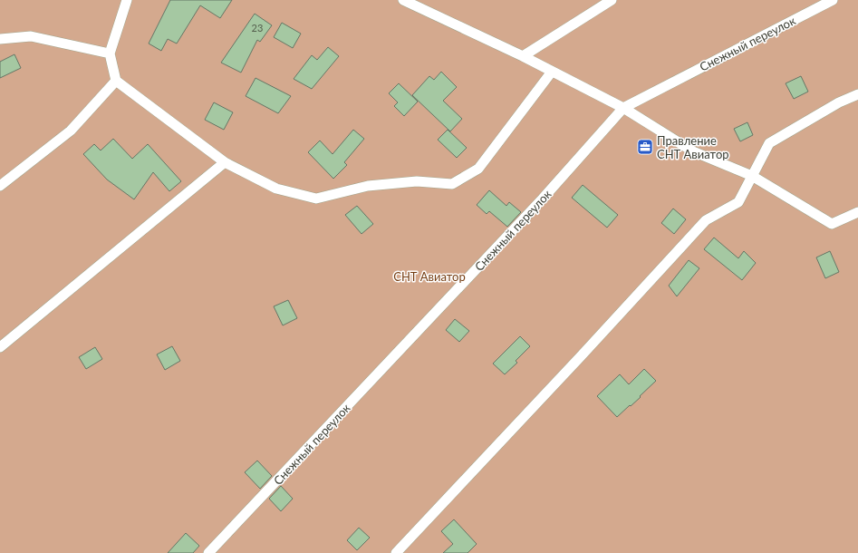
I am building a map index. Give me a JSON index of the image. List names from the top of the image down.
{
  "streets": {
    "lane": ["Снежный переулок"]
  },
  "parks": ["СНТ Авиатор"],
  "places": {
    "office": ["Правление СНТ Авиатор"]
  },
  "house_numbers": ["23"]
}
